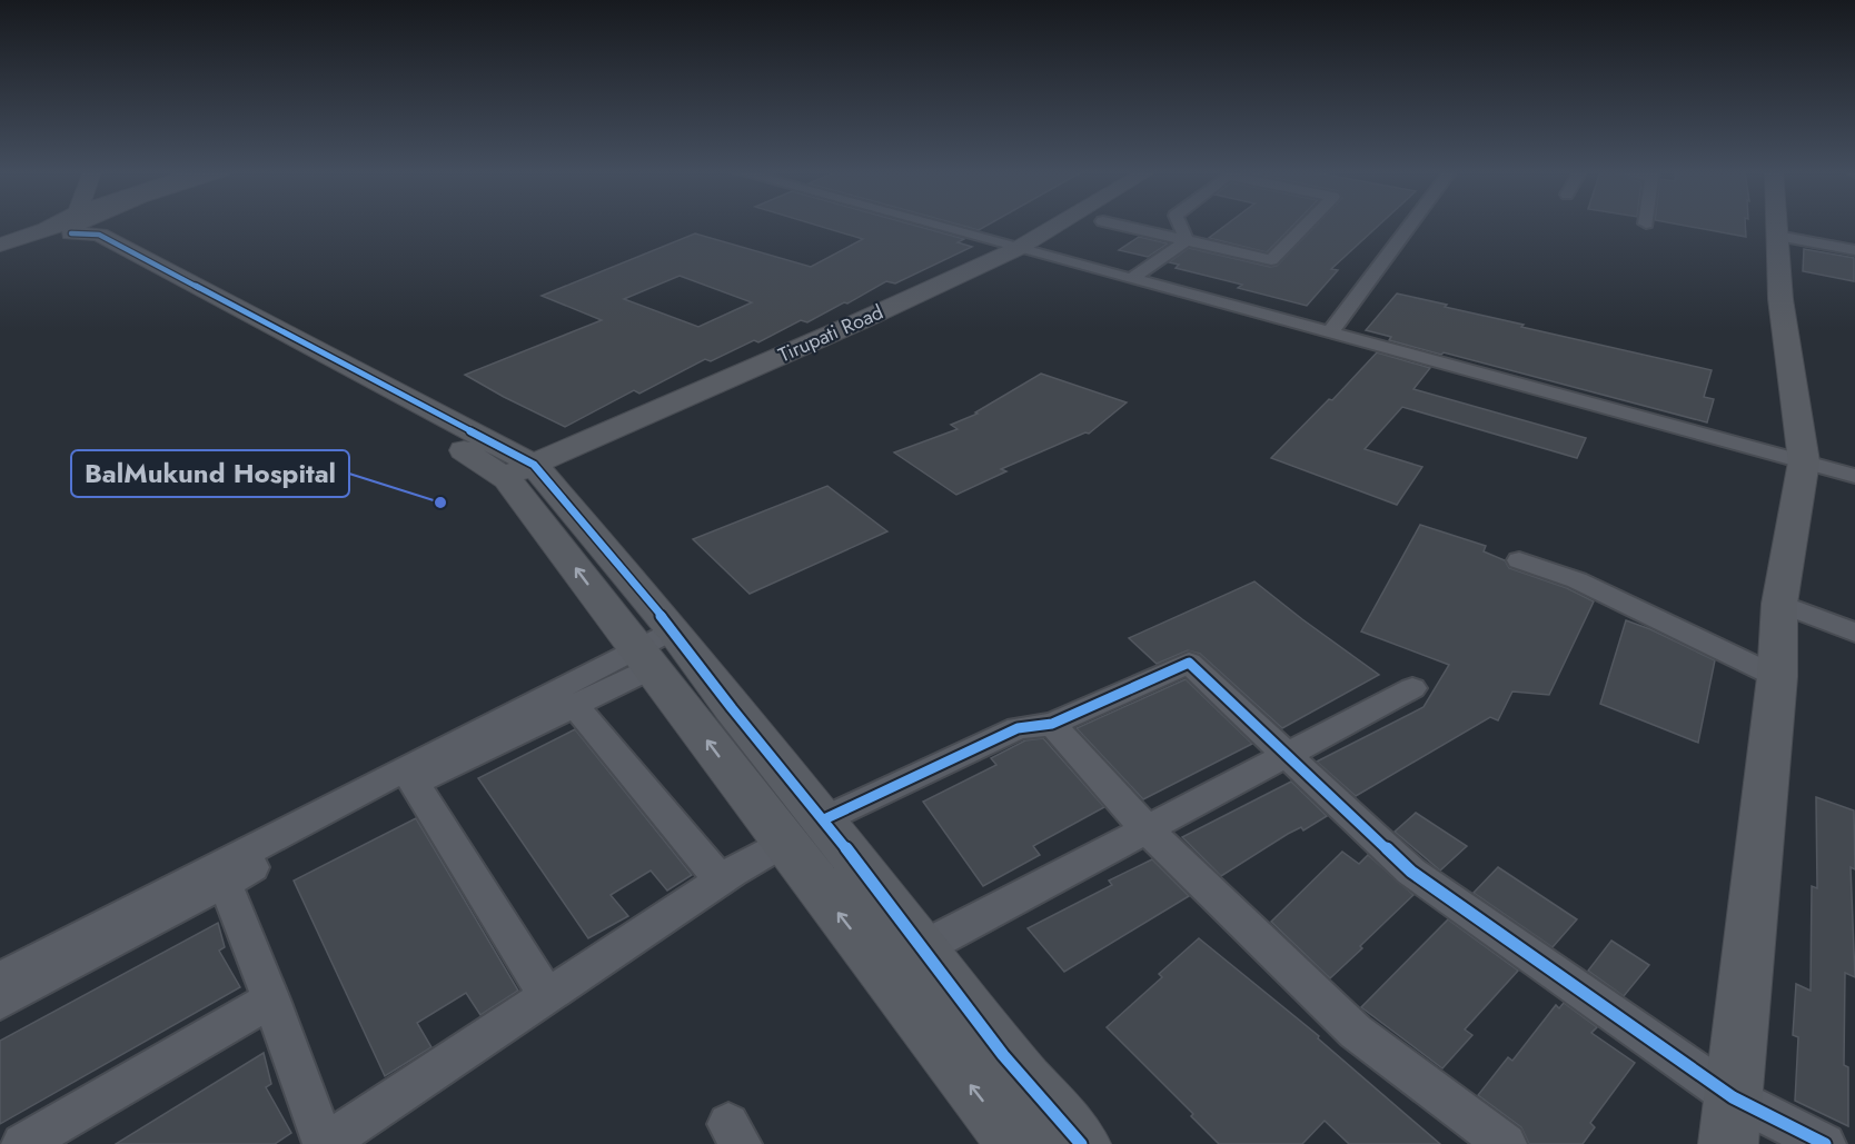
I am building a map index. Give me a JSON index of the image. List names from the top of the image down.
{
  "streets": {
    "street": ["Tirupati Road"]
  },
  "places": ["BalMukund Hospital"]
}
